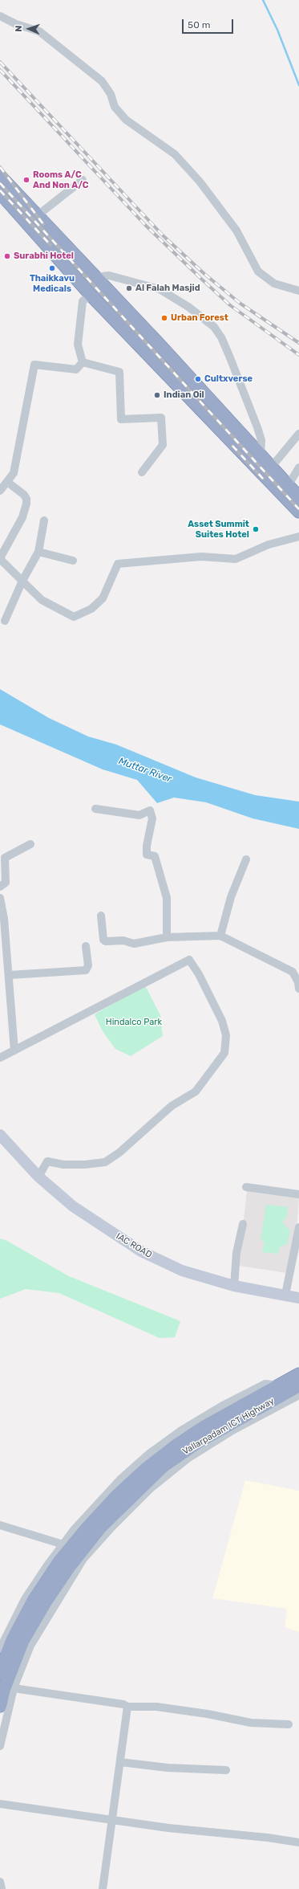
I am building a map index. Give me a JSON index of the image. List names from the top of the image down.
{
  "streets": {
    "highway": ["Vallarpadam ICT Highway"],
    "main road": ["IAC ROAD"]
  },
  "water": ["Muttar River"],
  "parks": ["Hindalco Park"],
  "places": [
    "Rooms A/C And Non A/C",
    "Surabhi Hotel",
    "Thaikkavu Medicals",
    "Al Falah Masjid",
    "Urban Forest",
    "Cultxverse",
    "Indian Oil",
    "Asset Summit Suites Hotel"
  ],
  "scale_bar": "50 m",
  "north": "left"
}
